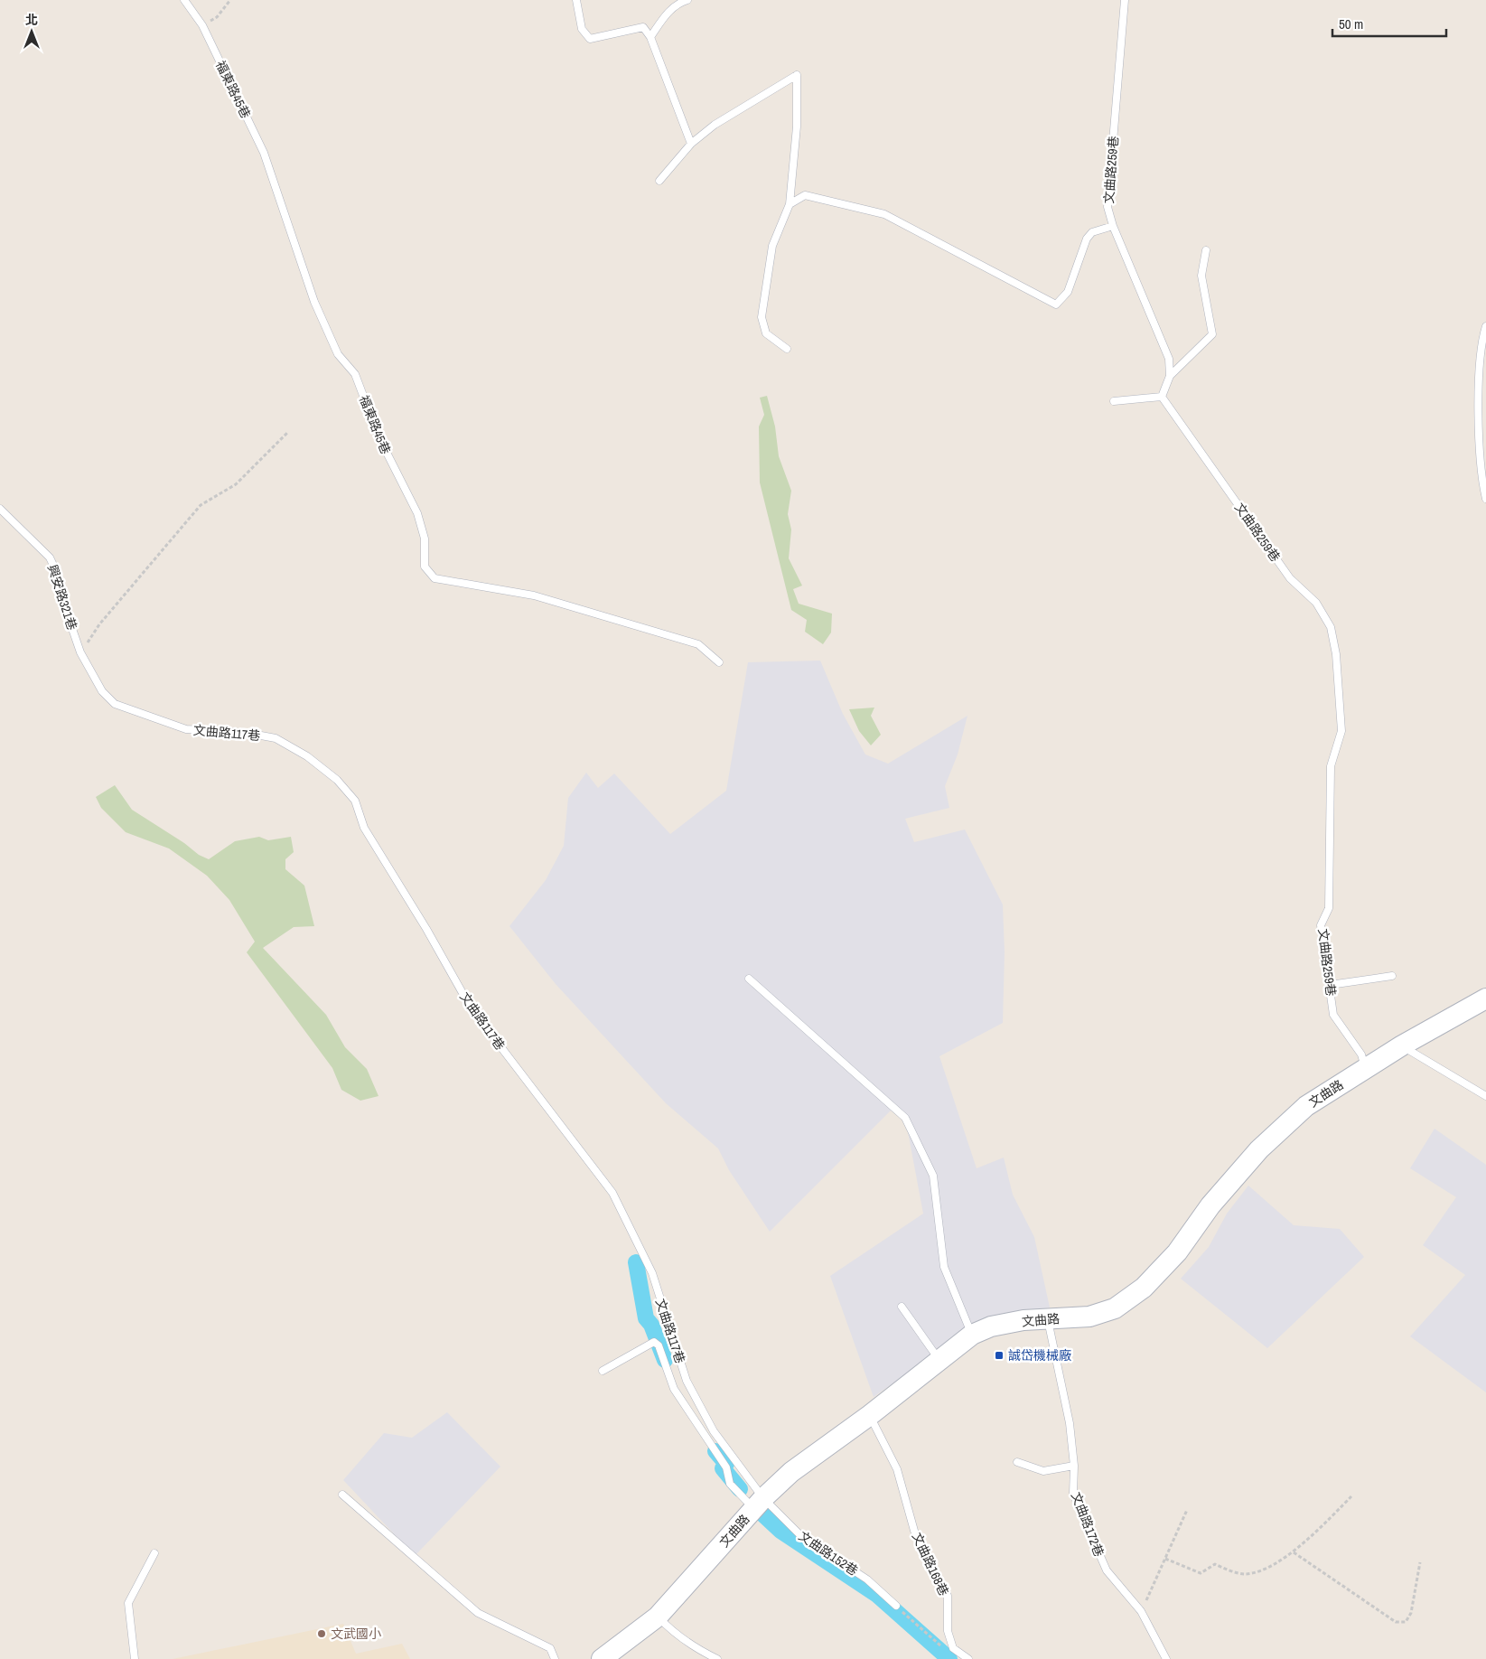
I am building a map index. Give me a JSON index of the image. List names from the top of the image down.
{
  "streets": {
    "street": ["文曲路"],
    "lane": [
      "福東路45巷",
      "文曲路259巷",
      "興安路321巷",
      "文曲路117巷",
      "文曲路172巷",
      "文曲路152巷",
      "文曲路168巷"
    ]
  },
  "crossings": [
    ["文曲路259巷", "文曲路"],
    ["興安路321巷", "文曲路117巷"],
    ["文曲路117巷", "文曲路"],
    ["文曲路117巷", "文曲路152巷"],
    ["文曲路", "文曲路172巷"],
    ["文曲路", "文曲路152巷"],
    ["文曲路", "文曲路168巷"]
  ],
  "places": {
    "transit": ["誠岱機械廠"],
    "other": ["文武國小"]
  },
  "scale_bar": "50 m",
  "north": "top"
}
